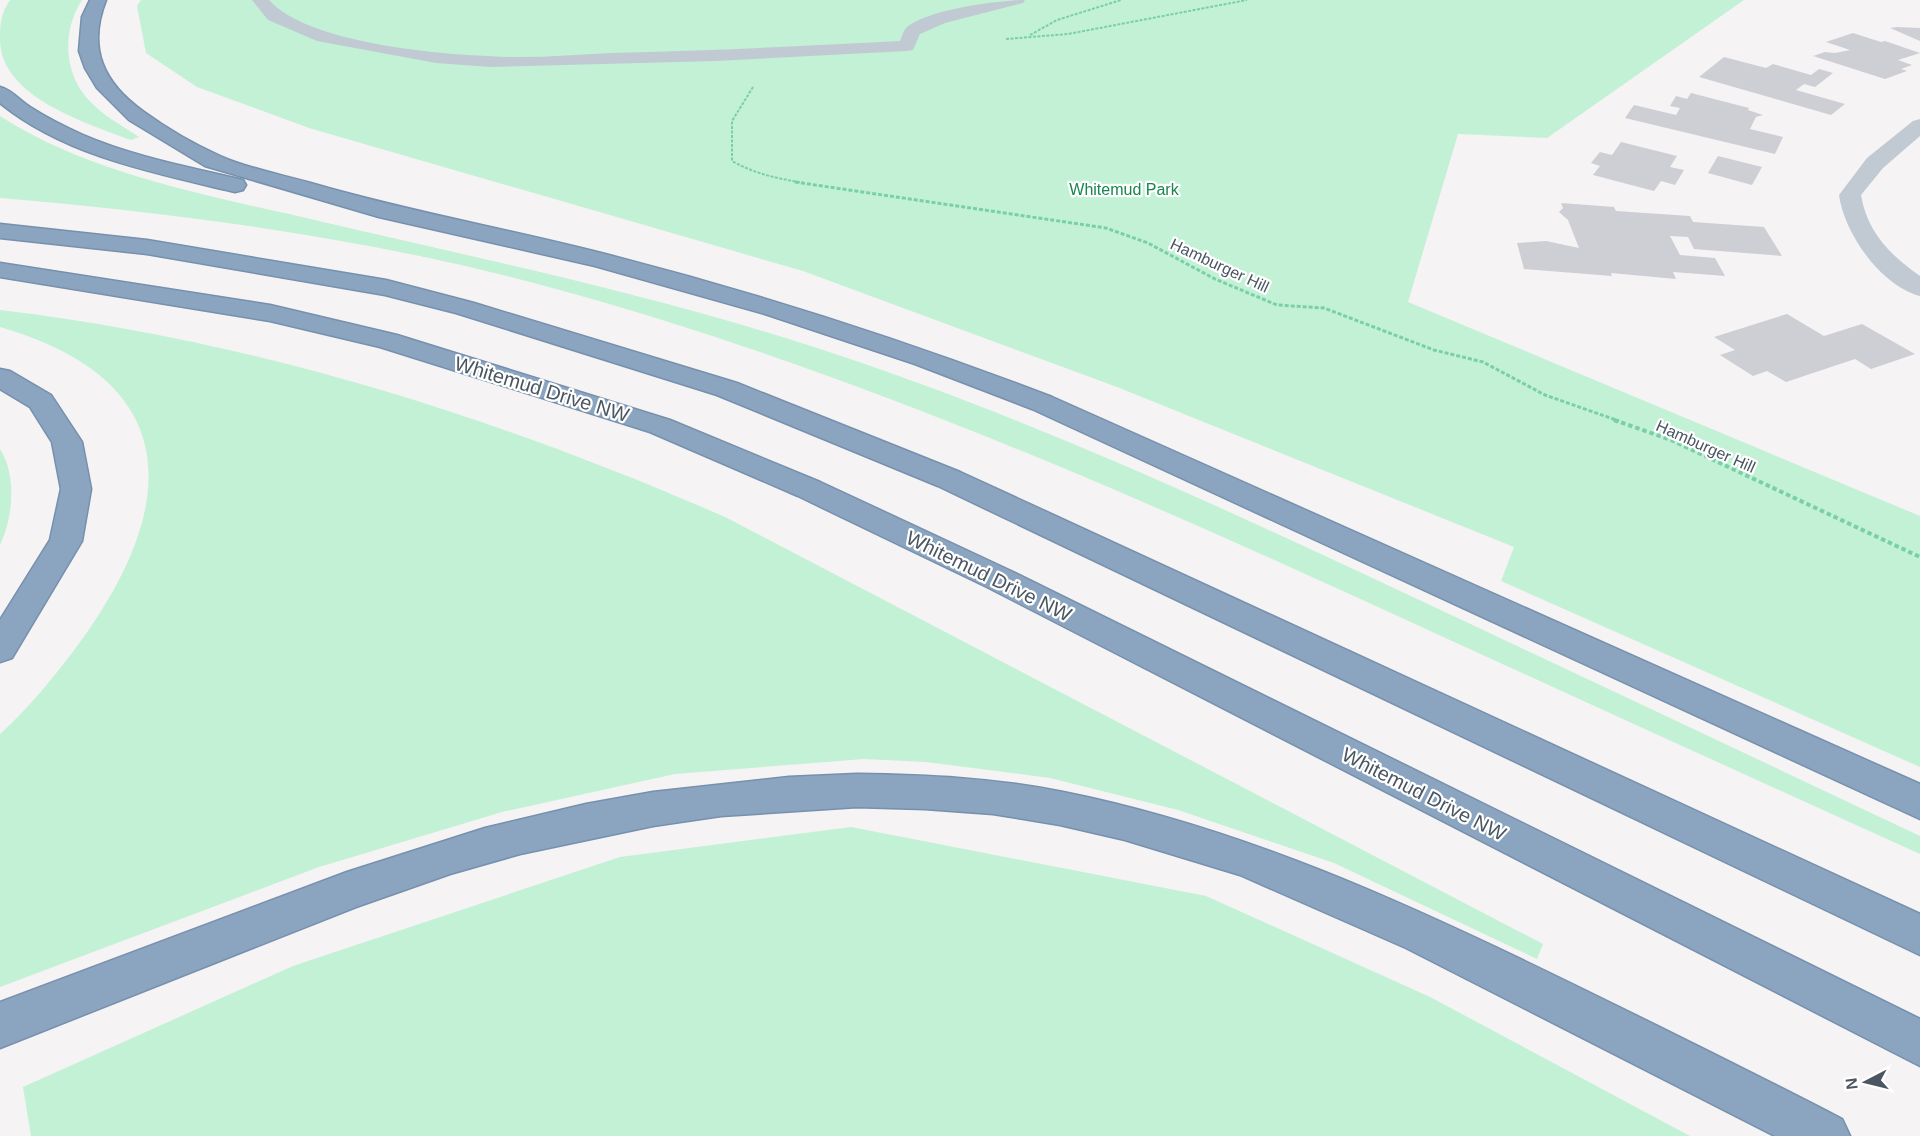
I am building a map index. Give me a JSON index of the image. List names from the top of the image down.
{
  "streets": {
    "highway": ["Whitemud Drive NW"],
    "path": ["Hamburger Hill"]
  },
  "parks": ["Whitemud Park"],
  "north": "left"
}
